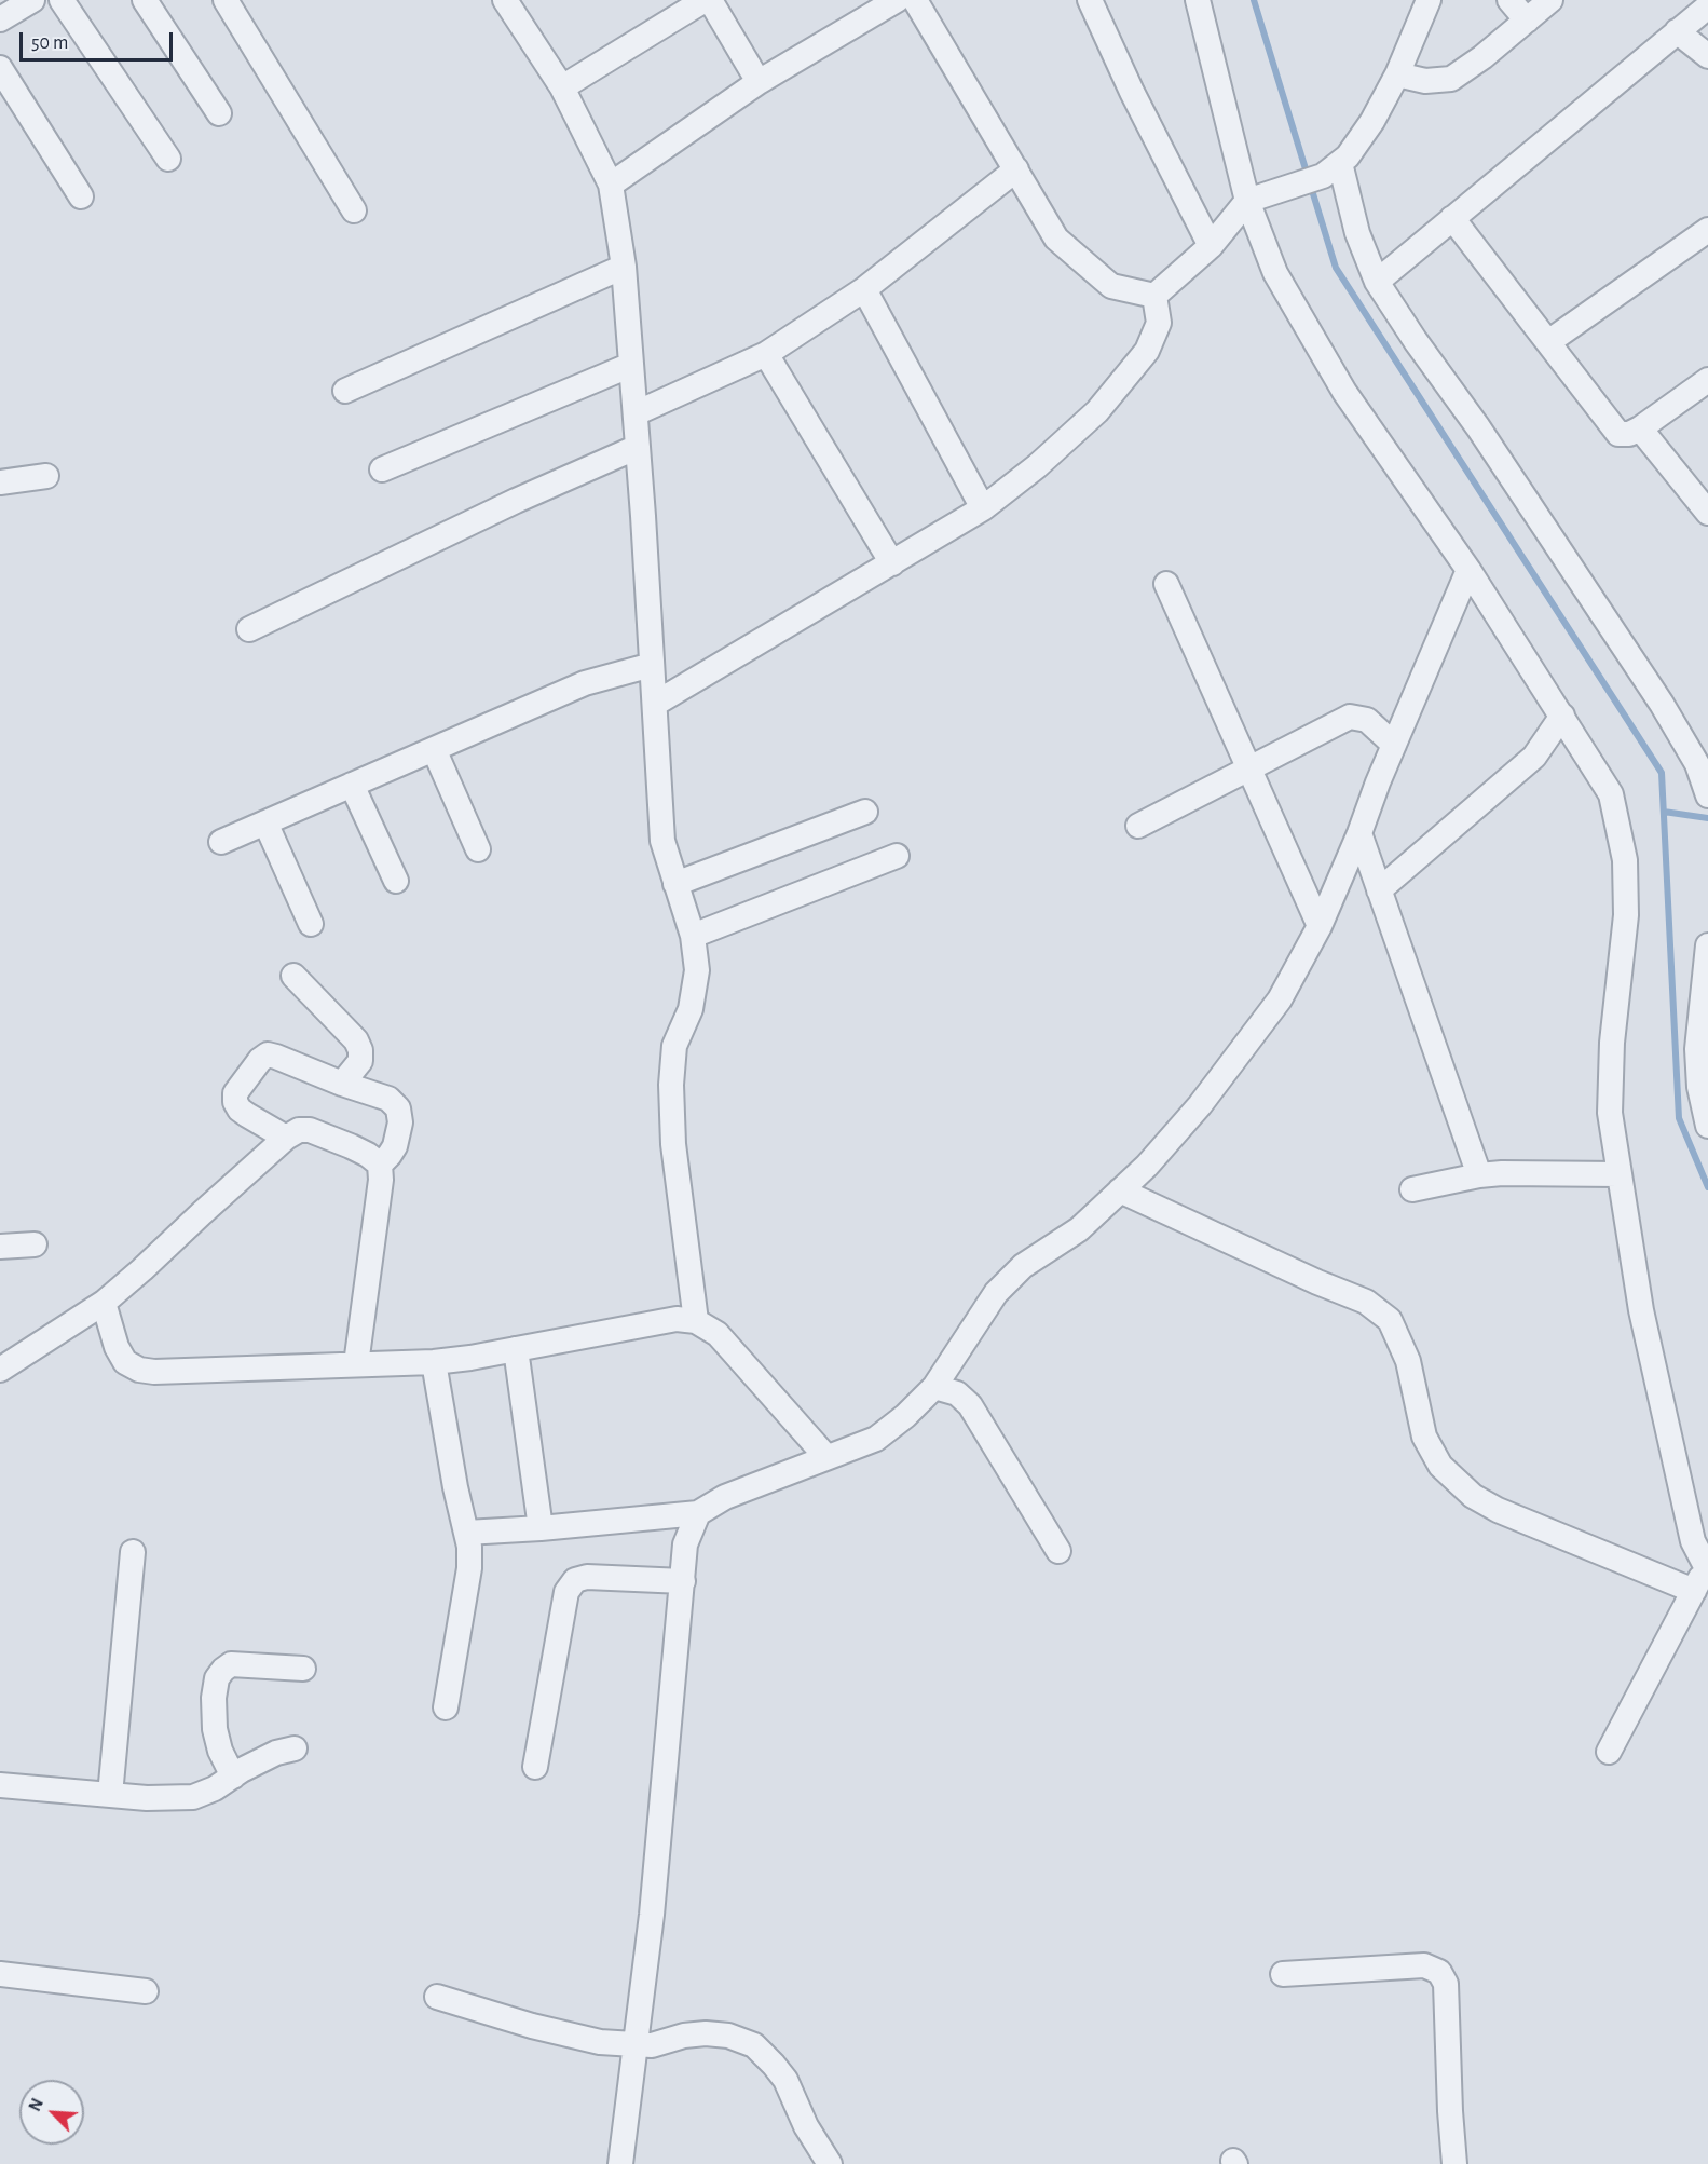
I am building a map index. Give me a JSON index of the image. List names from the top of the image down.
{
  "scale_bar": "50 m",
  "north": "top left"
}
